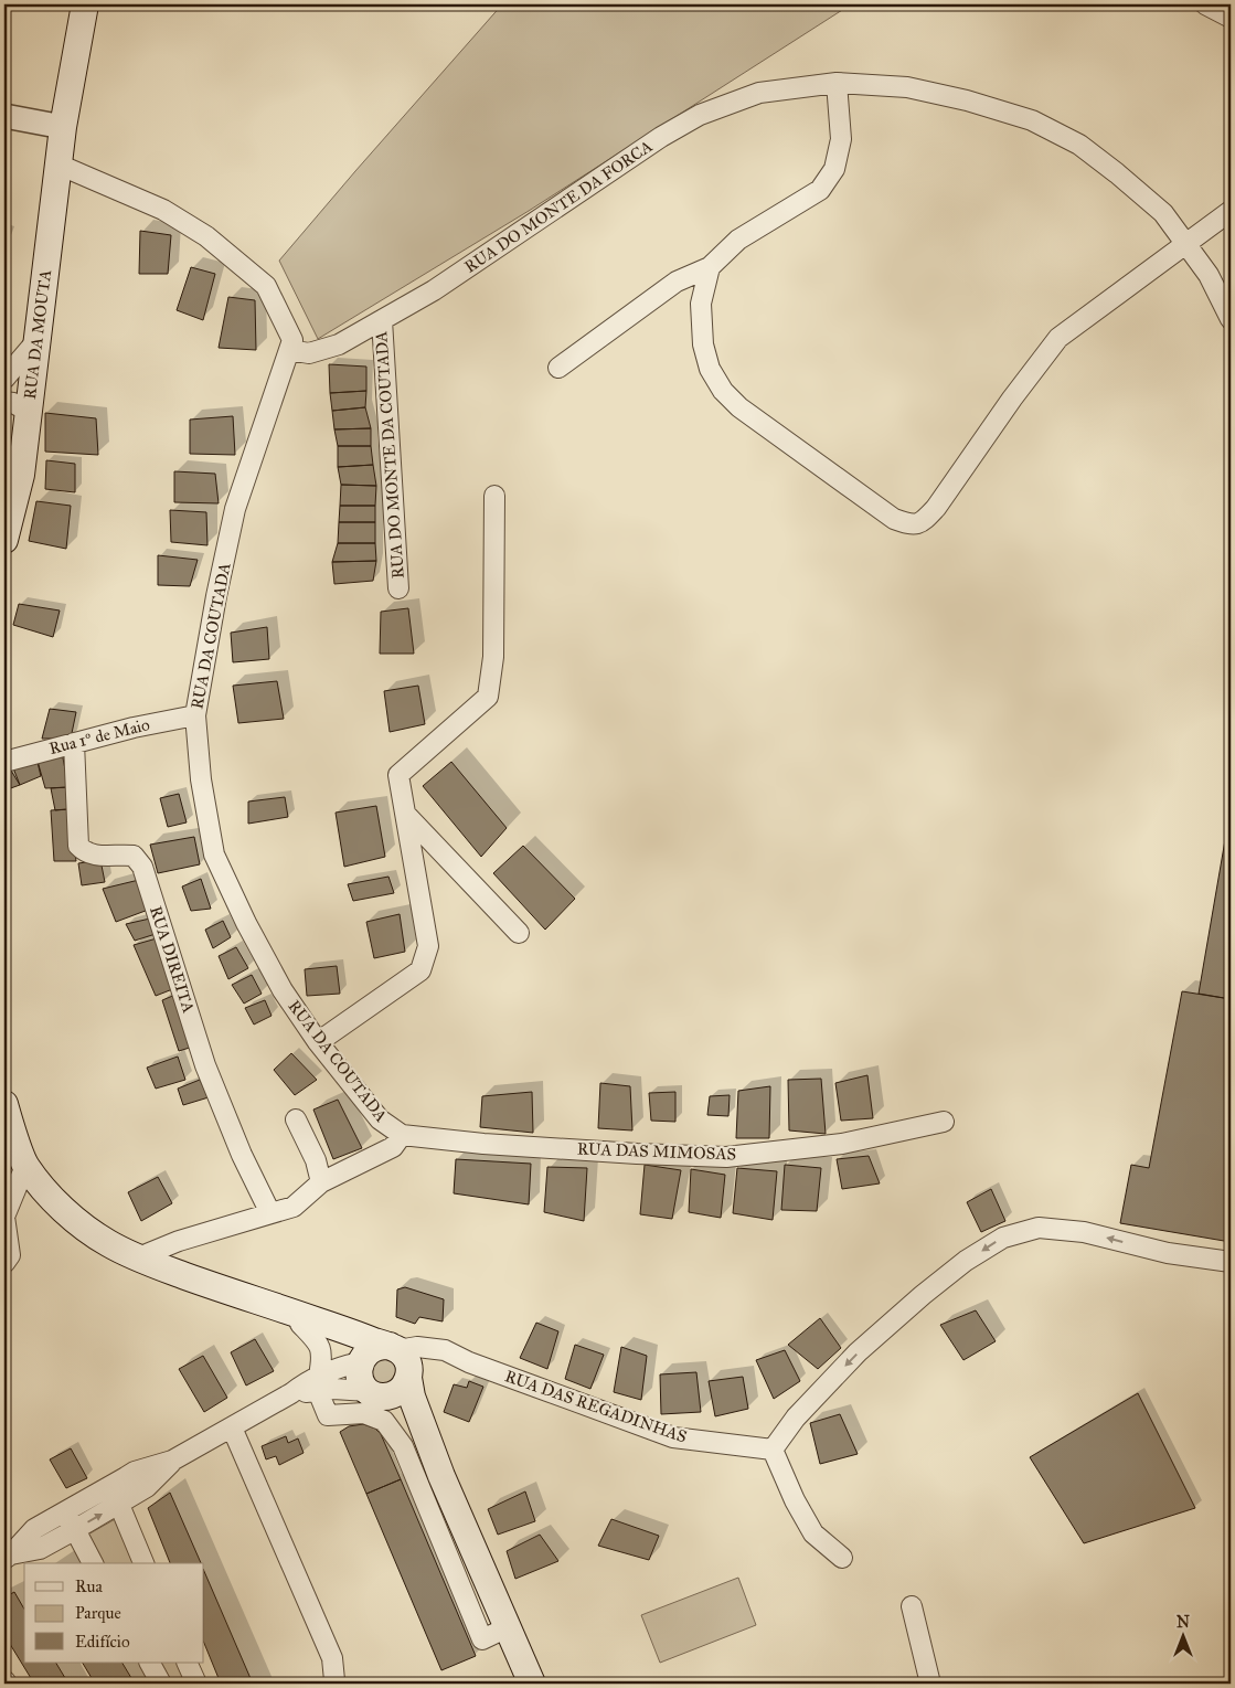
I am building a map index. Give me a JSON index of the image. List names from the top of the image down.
{
  "streets": {
    "main road": ["RUA DA MOUTA"],
    "street": [
      "RUA DO MONTE DA FORCA",
      "RUA DO MONTE DA COUTADA",
      "RUA DA COUTADA",
      "Rua 1º de Maio",
      "RUA DIREITA",
      "RUA DAS MIMOSAS",
      "RUA DAS REGADINHAS"
    ]
  },
  "crossings": [
    ["RUA DO MONTE DA FORCA", "RUA DO MONTE DA COUTADA"],
    ["RUA DO MONTE DA FORCA", "RUA DA COUTADA"],
    ["RUA DA COUTADA", "Rua 1º de Maio"],
    ["RUA DA COUTADA", "RUA DAS MIMOSAS"],
    ["Rua 1º de Maio", "RUA DIREITA"]
  ],
  "legend": ["Rua", "Parque", "Edifício"],
  "north": "top"
}
